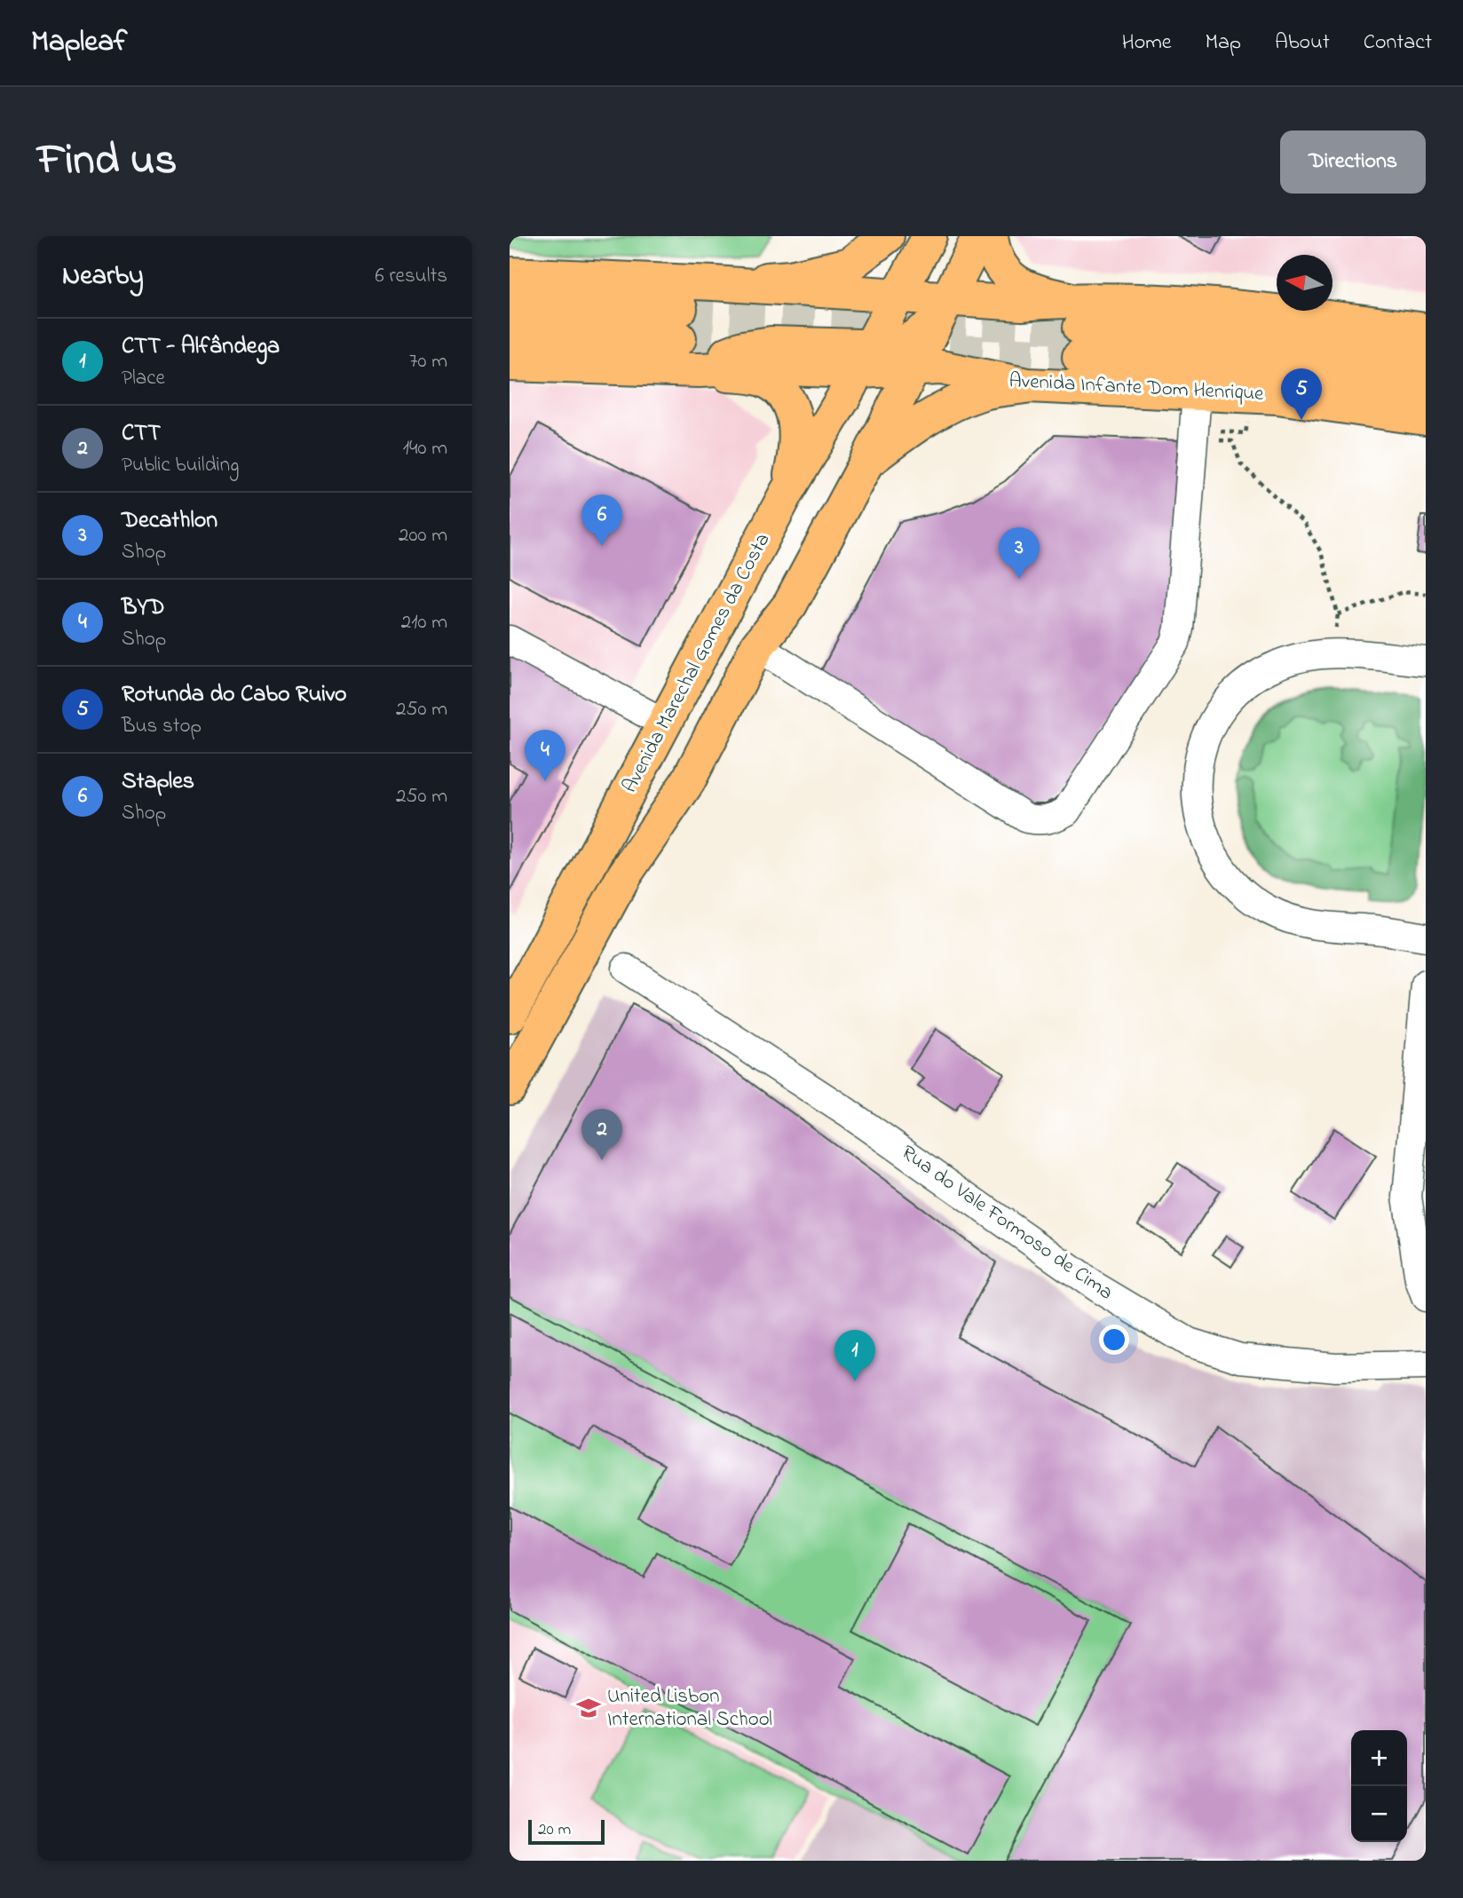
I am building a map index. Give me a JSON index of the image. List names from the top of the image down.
{
  "streets": {
    "main road": ["Avenida Infante Dom Henrique", "Avenida Marechal Gomes da Costa"],
    "street": ["Rua do Vale Formoso de Cima"]
  },
  "crossings": [
    ["Avenida Infante Dom Henrique", "Avenida Marechal Gomes da Costa"]
  ],
  "places": {
    "school or university": ["United Lisbon International School"]
  },
  "scale_bar": "20 m",
  "north": "left",
  "page": {
    "header": "Mapleaf",
    "nav": [
      "Home",
      "Map",
      "About",
      "Contact"
    ],
    "title": "Find us",
    "buttons": "Directions",
    "heading": ["Nearby", "6 results"],
    "list": [
      {
        "mark": "1",
        "name": "CTT - Alfândega",
        "note": "Place",
        "value": "70 m"
      },
      {
        "mark": "2",
        "name": "CTT",
        "note": "Public building",
        "value": "140 m"
      },
      {
        "mark": "3",
        "name": "Decathlon",
        "note": "Shop",
        "value": "200 m"
      },
      {
        "mark": "4",
        "name": "BYD",
        "note": "Shop",
        "value": "210 m"
      },
      {
        "mark": "5",
        "name": "Rotunda do Cabo Ruivo",
        "note": "Bus stop",
        "value": "250 m"
      },
      {
        "mark": "6",
        "name": "Staples",
        "note": "Shop",
        "value": "250 m"
      }
    ],
    "pins": [
      "5",
      "6",
      "3",
      "4",
      "2",
      "1"
    ],
    "map_buttons": ["+", "−"],
    "scale": "20 m"
  }
}
